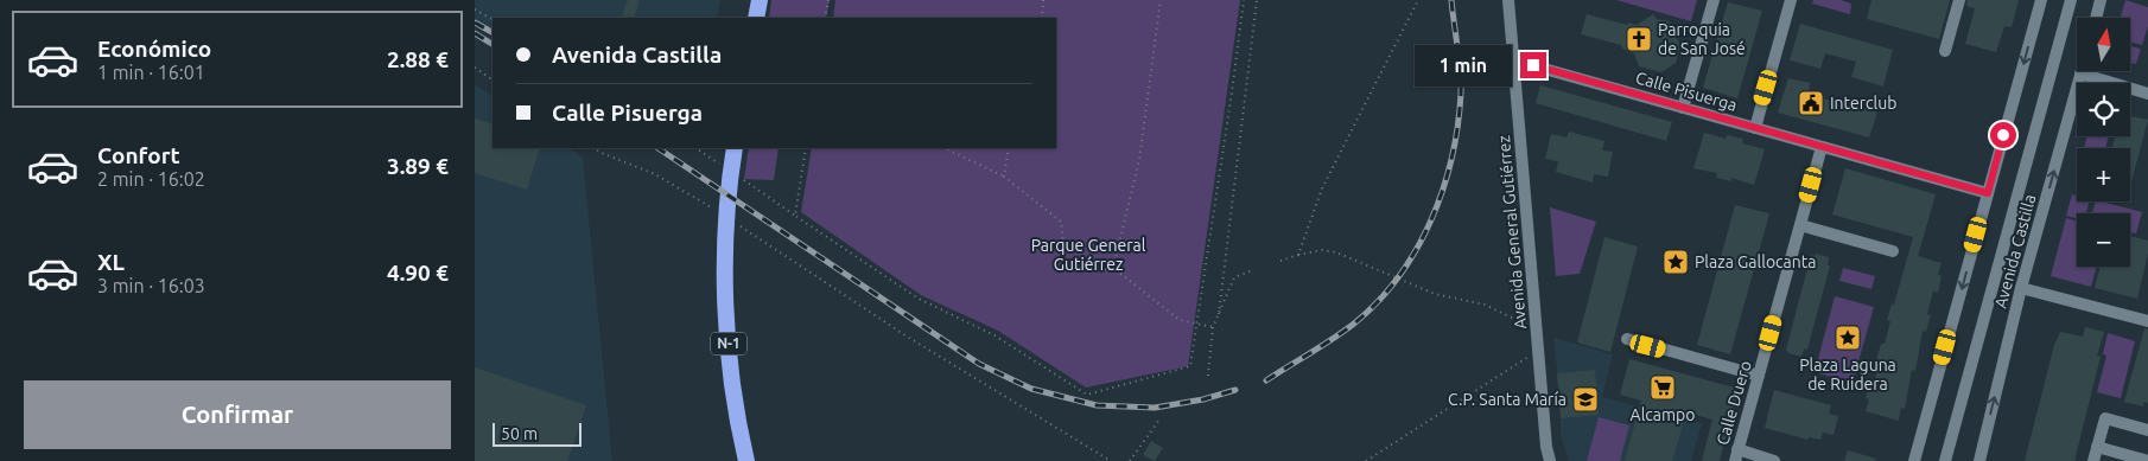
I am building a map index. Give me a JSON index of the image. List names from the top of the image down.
{
  "streets": {
    "highway": ["N-1"],
    "street": [
      "Calle Pisuerga",
      "Avenida General Gutiérrez",
      "Avenida Castilla",
      "Calle Duero"
    ]
  },
  "crossings": [
    ["Calle Pisuerga", "Avenida General Gutiérrez"],
    ["Calle Pisuerga", "Calle Duero"]
  ],
  "parks": ["Parque General Gutiérrez"],
  "places": {
    "church": ["Parroquia de San José"],
    "public building": ["Interclub"],
    "place": ["Plaza Gallocanta", "Plaza Laguna de Ruidera"],
    "supermarket": ["Alcampo"],
    "school or university": ["C.P. Santa María"]
  },
  "scale_bar": "50 m",
  "north": "top",
  "page": {
    "list": [
      {
        "name": "Económico",
        "note": "1 min · 16:01",
        "value": "2.88 €"
      },
      {
        "name": "Confort",
        "note": "2 min · 16:02",
        "value": "3.89 €"
      },
      {
        "name": "XL",
        "note": "3 min · 16:03",
        "value": "4.90 €"
      }
    ],
    "map_buttons": ["+", "−"],
    "banner": ["Avenida Castilla", "Calle Pisuerga"],
    "bubble": "1 min",
    "buttons": "Confirmar",
    "scale": "50 m"
  }
}
